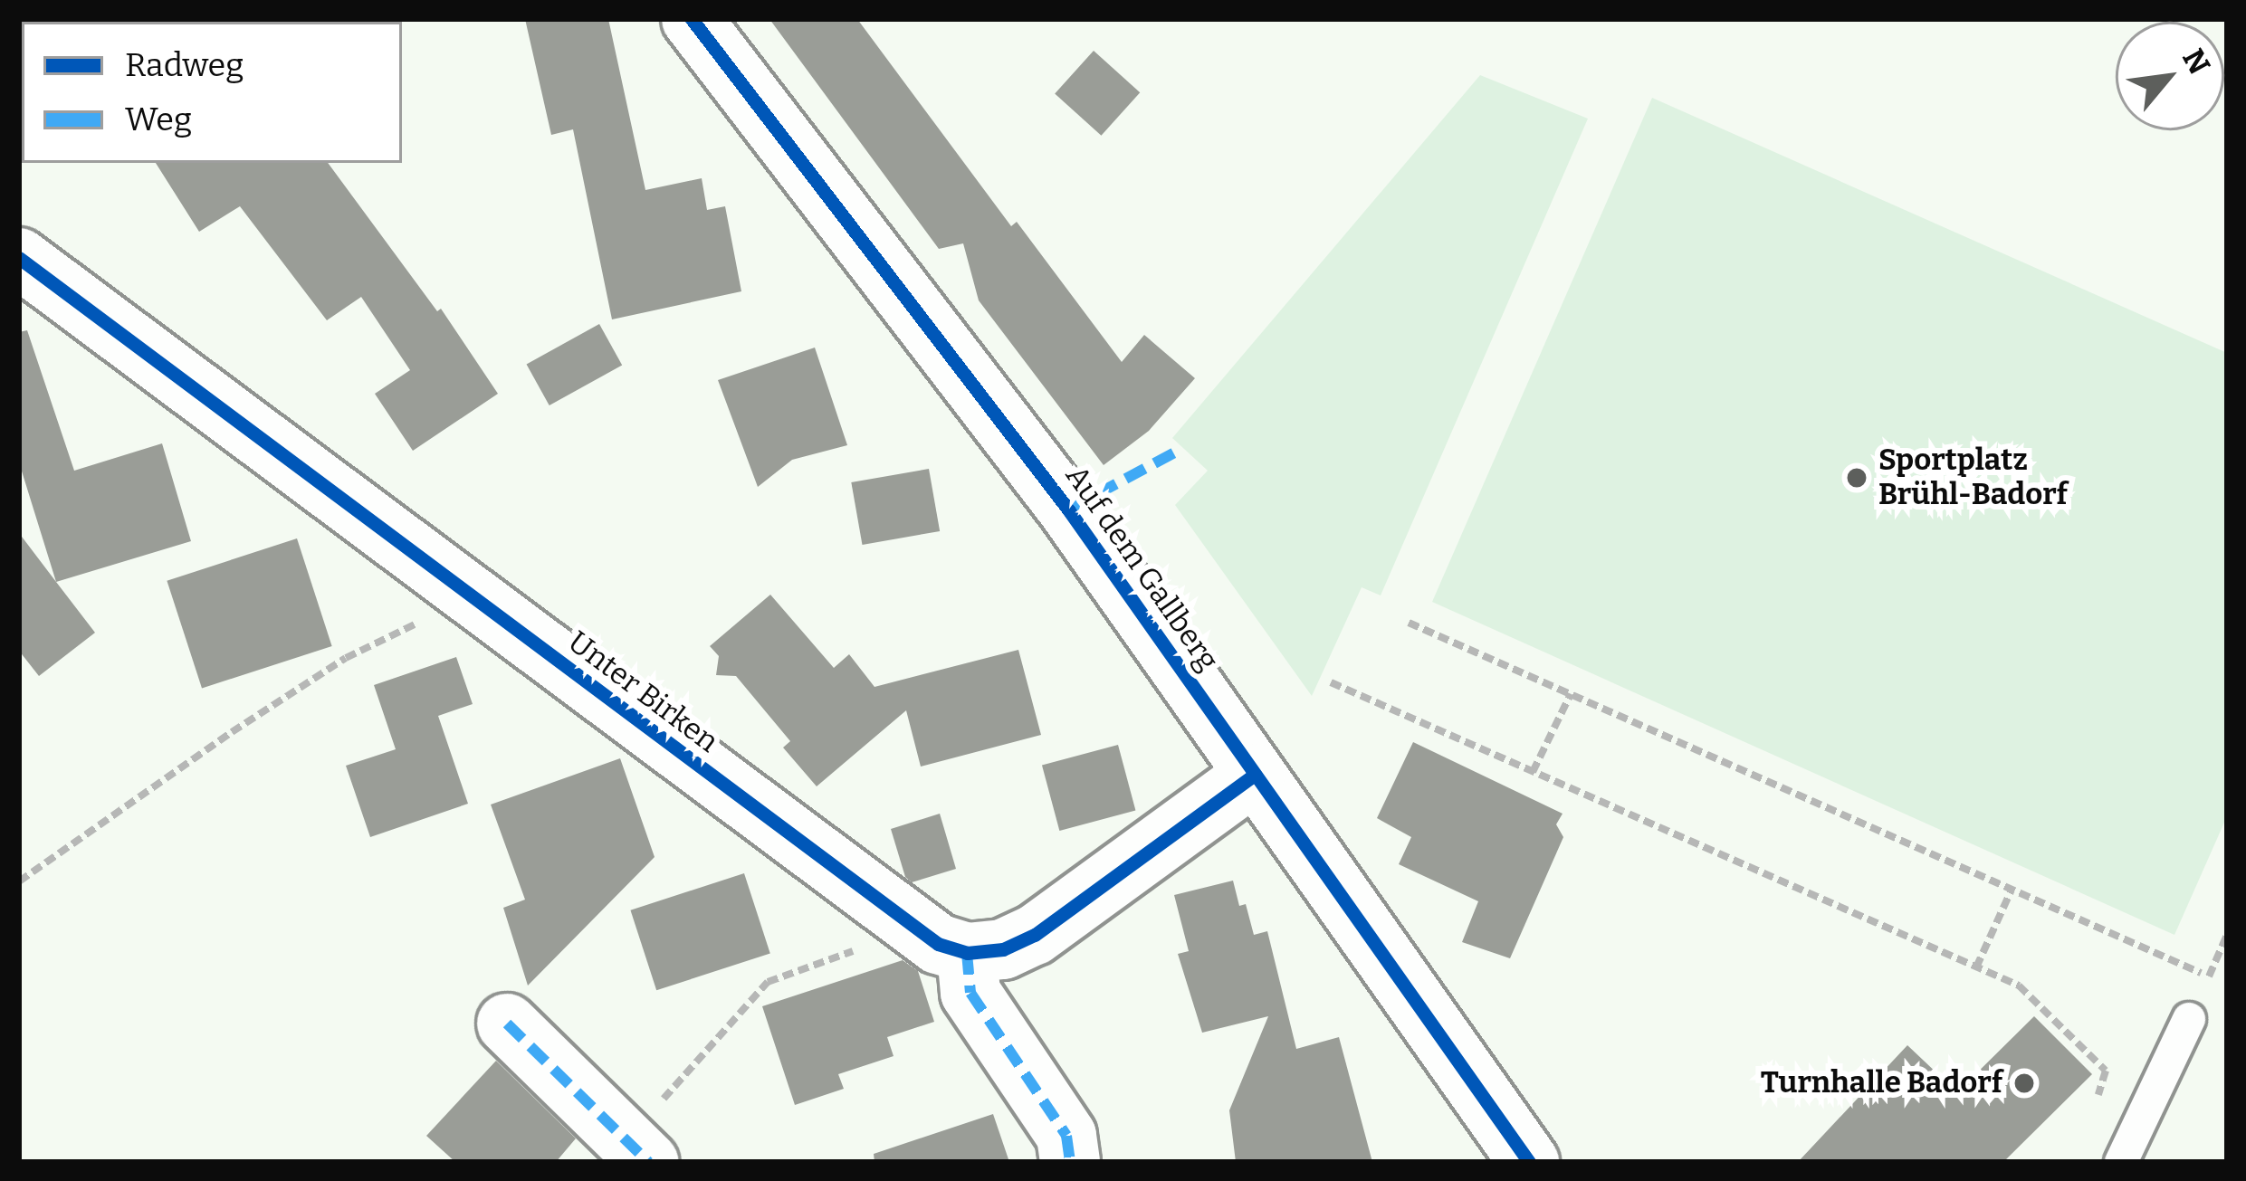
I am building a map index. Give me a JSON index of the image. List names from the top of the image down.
{
  "streets": {
    "street": ["Auf dem Gallberg", "Unter Birken"]
  },
  "places": ["Sportplatz Brühl-Badorf", "Turnhalle Badorf"],
  "legend": ["Radweg", "Weg"],
  "north": "top right"
}
